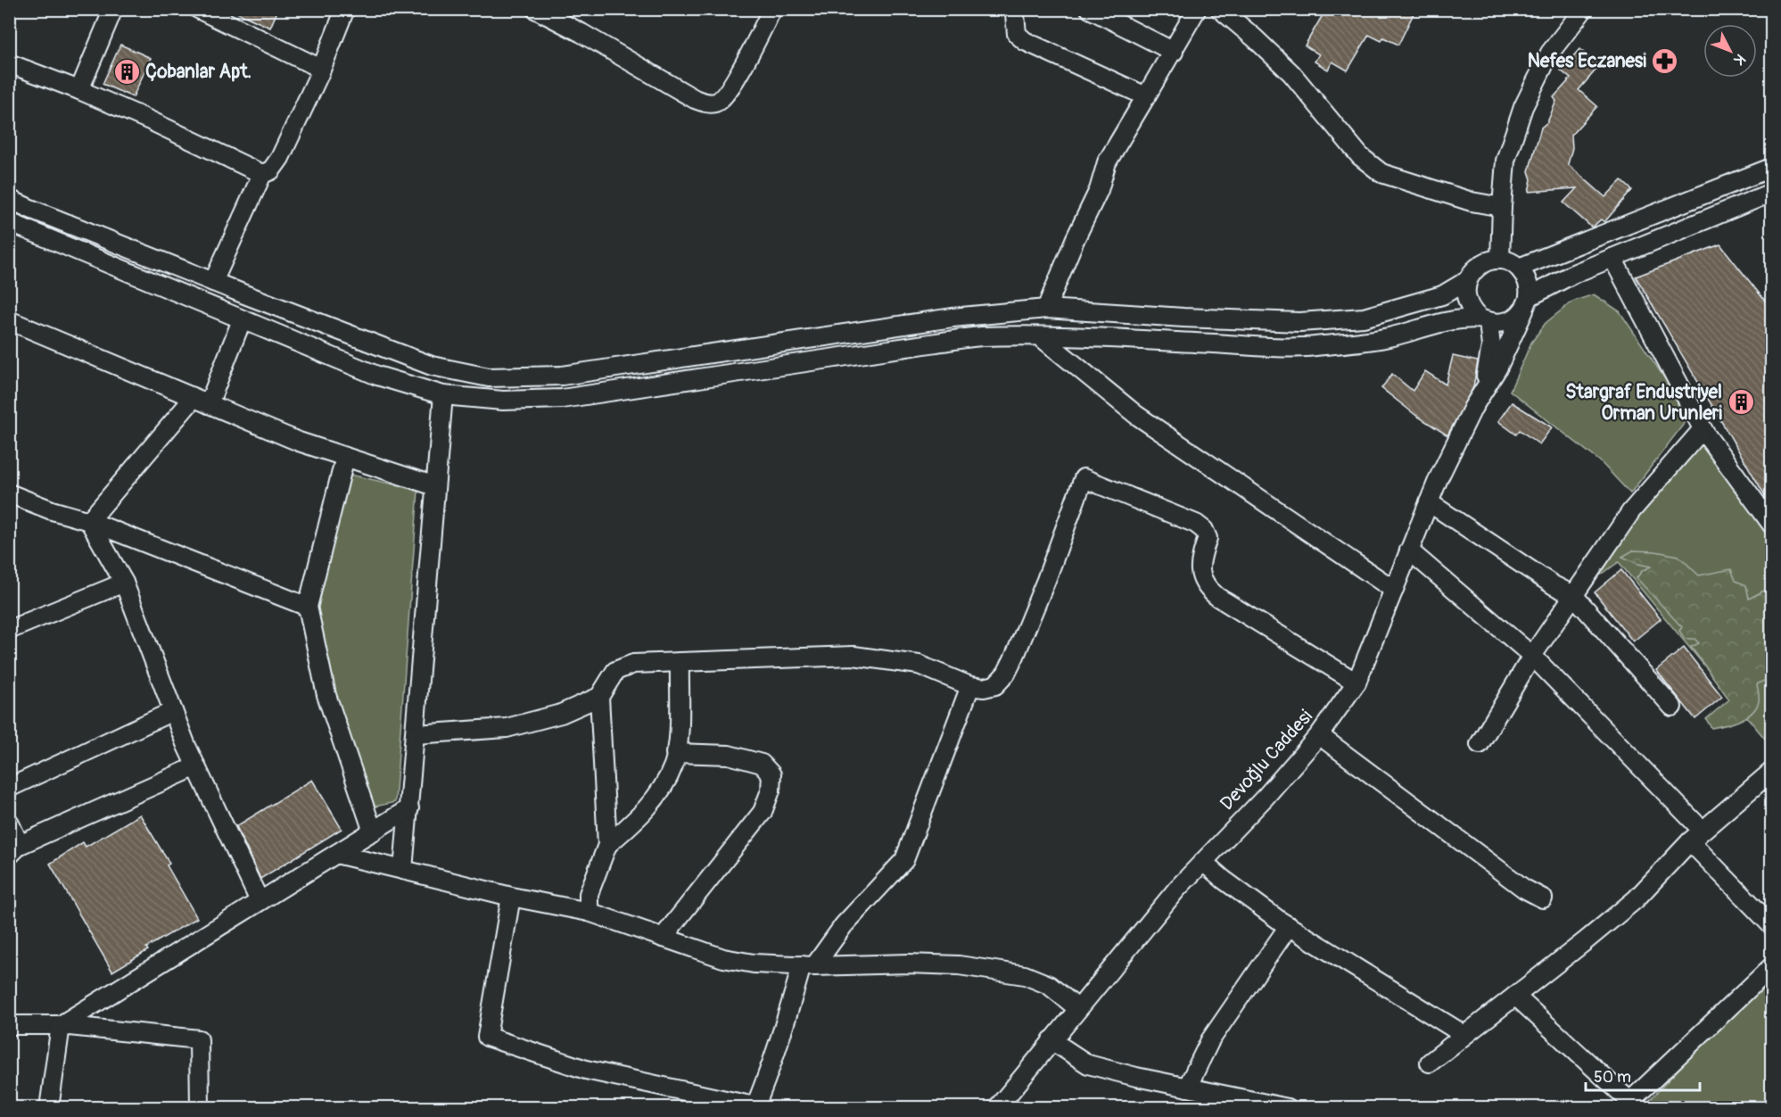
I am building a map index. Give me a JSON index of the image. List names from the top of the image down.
{
  "streets": {
    "street": ["Devoğlu Caddesi"]
  },
  "places": {
    "pharmacy": ["Nefes Eczanesi"],
    "building": ["Çobanlar Apt.", "Stargraf Endustriyel Orman Urunleri"]
  },
  "scale_bar": "50 m",
  "north": "bottom right"
}
